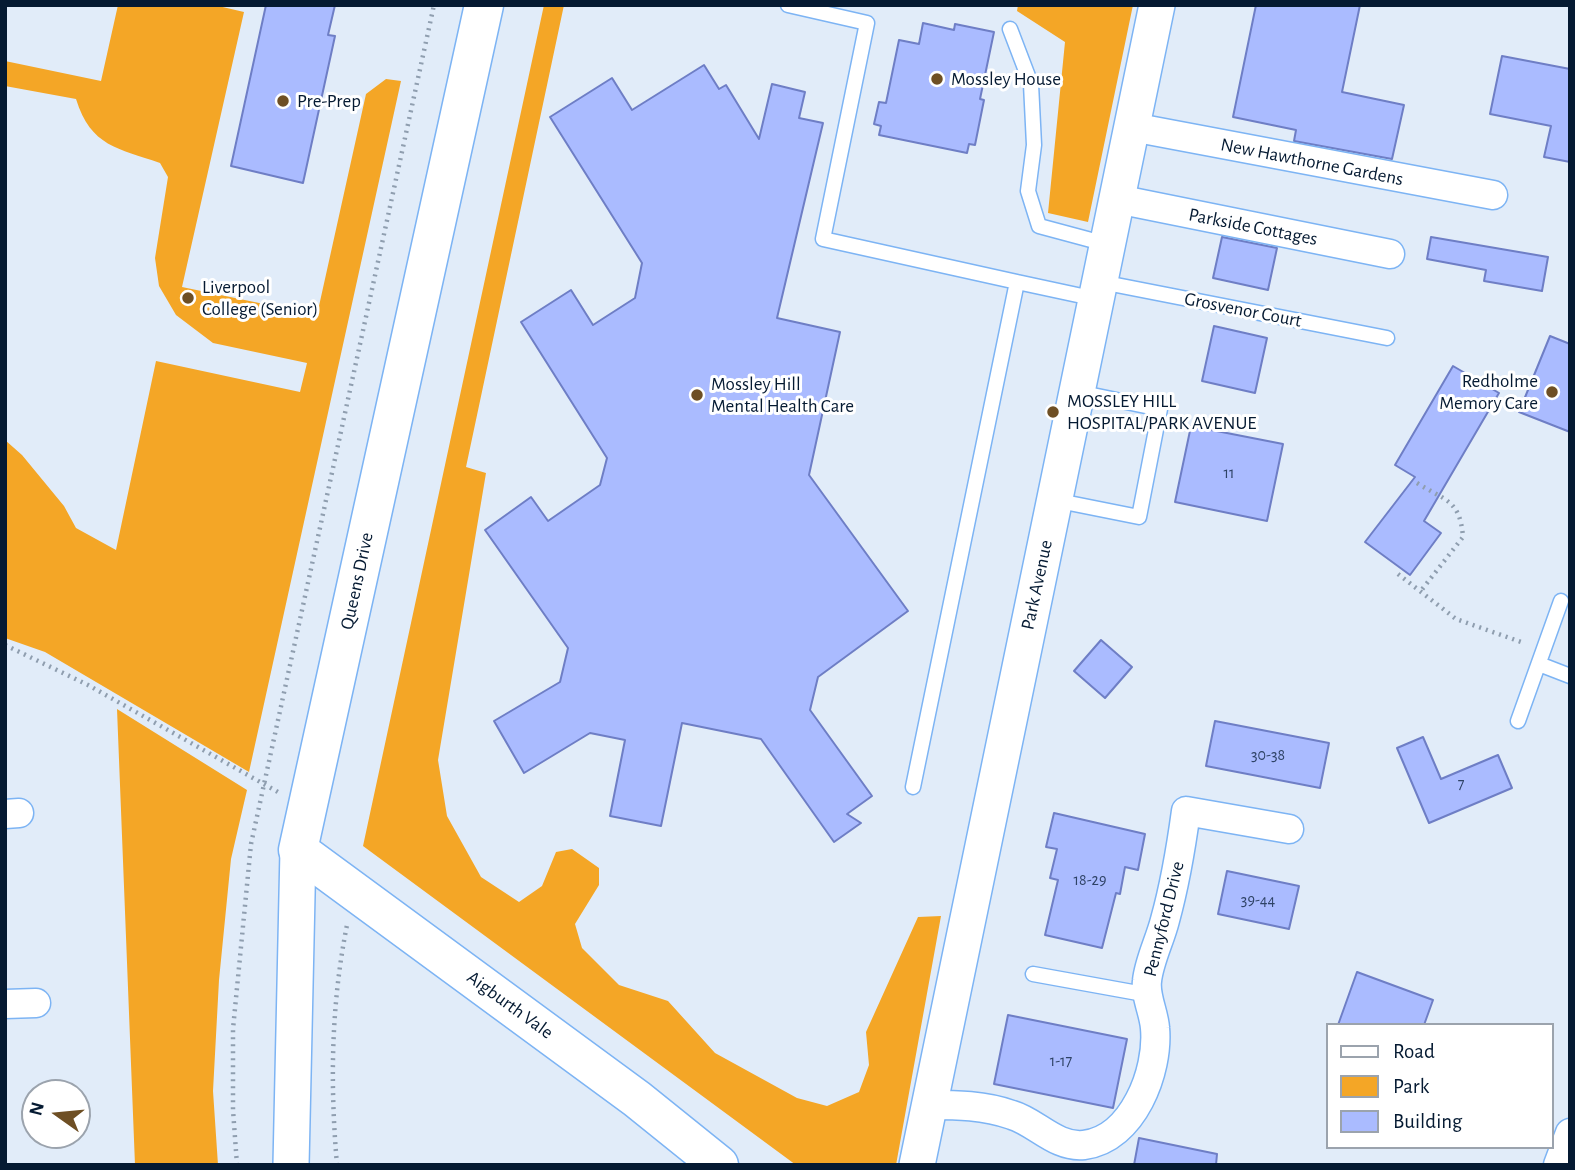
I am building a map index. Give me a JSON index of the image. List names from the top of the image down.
{
  "streets": {
    "main road": ["Queens Drive", "Aigburth Vale"],
    "street": [
      "New Hawthorne Gardens",
      "Parkside Cottages",
      "Park Avenue",
      "Pennyford Drive"
    ],
    "lane": ["Grosvenor Court"]
  },
  "crossings": [
    ["New Hawthorne Gardens", "Park Avenue"],
    ["Parkside Cottages", "Park Avenue"],
    ["Grosvenor Court", "Park Avenue"],
    ["Queens Drive", "Aigburth Vale"],
    ["Park Avenue", "Pennyford Drive"]
  ],
  "places": [
    "Mossley House",
    "Pre-Prep",
    "Liverpool College (Senior)",
    "Redholme Memory Care",
    "Mossley Hill Mental Health Care",
    "MOSSLEY HILL HOSPITAL/PARK AVENUE"
  ],
  "house_numbers": [
    "11",
    "30-38",
    "7",
    "18-29",
    "39-44",
    "1-17"
  ],
  "legend": ["Road", "Park", "Building"],
  "north": "left"
}
